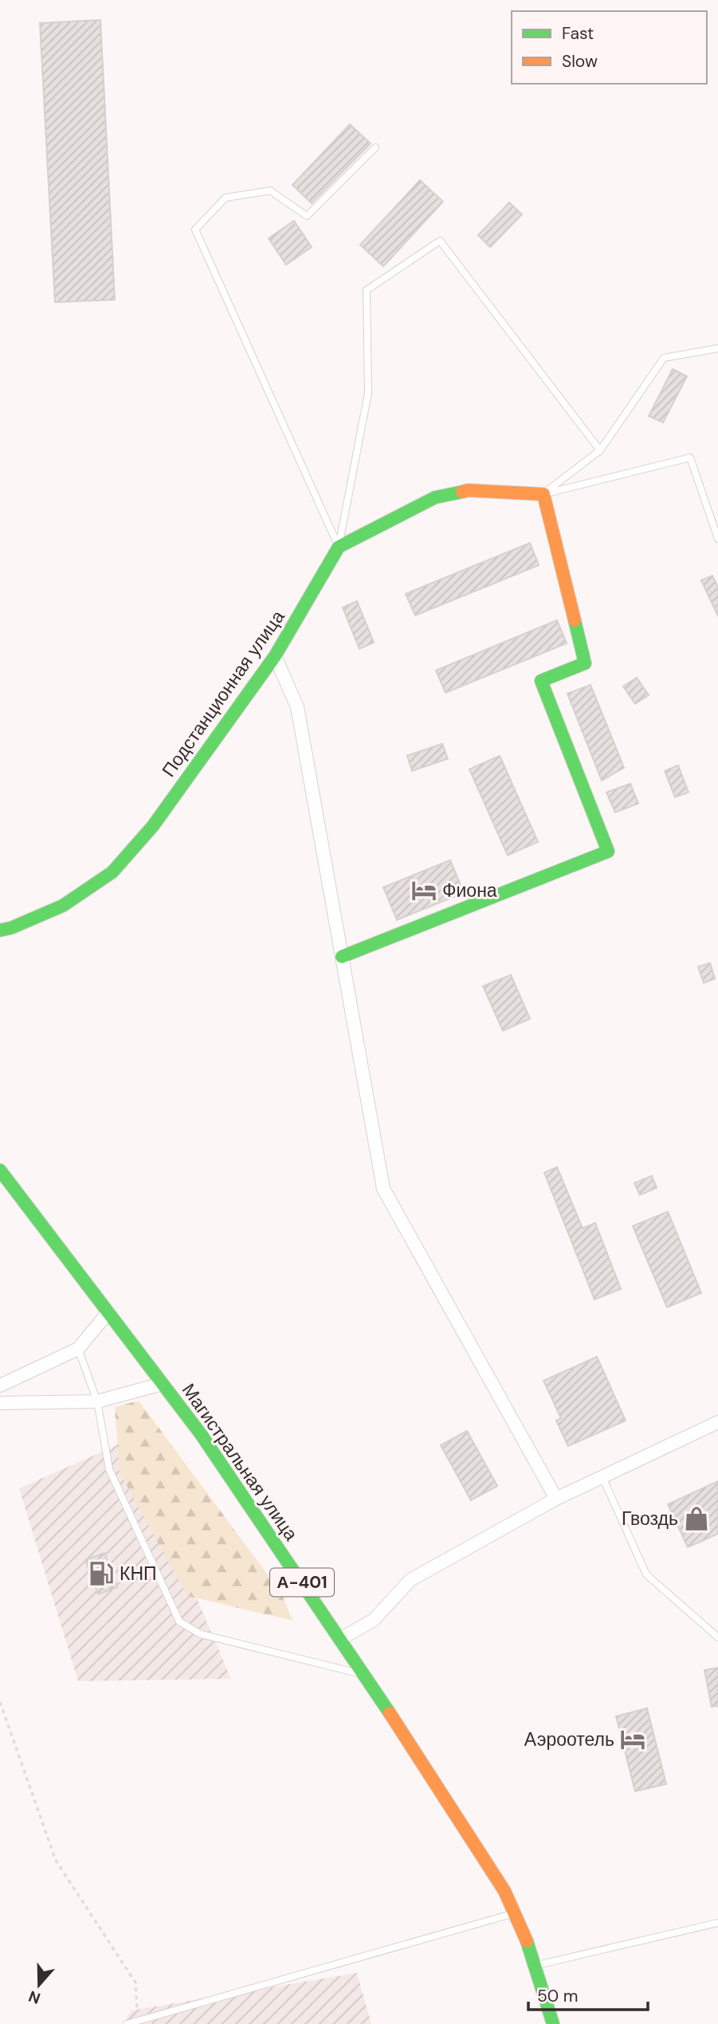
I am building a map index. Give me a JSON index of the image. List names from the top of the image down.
{
  "streets": {
    "street": ["Подстанционная улица", "Магистральная улица", "А-401"]
  },
  "places": {
    "hotel": ["Фиона", "Аэроотель"],
    "shop": ["Гвоздь"],
    "fuel station": ["КНП"]
  },
  "legend": ["Fast", "Slow"],
  "scale_bar": "50 m",
  "north": "bottom"
}
